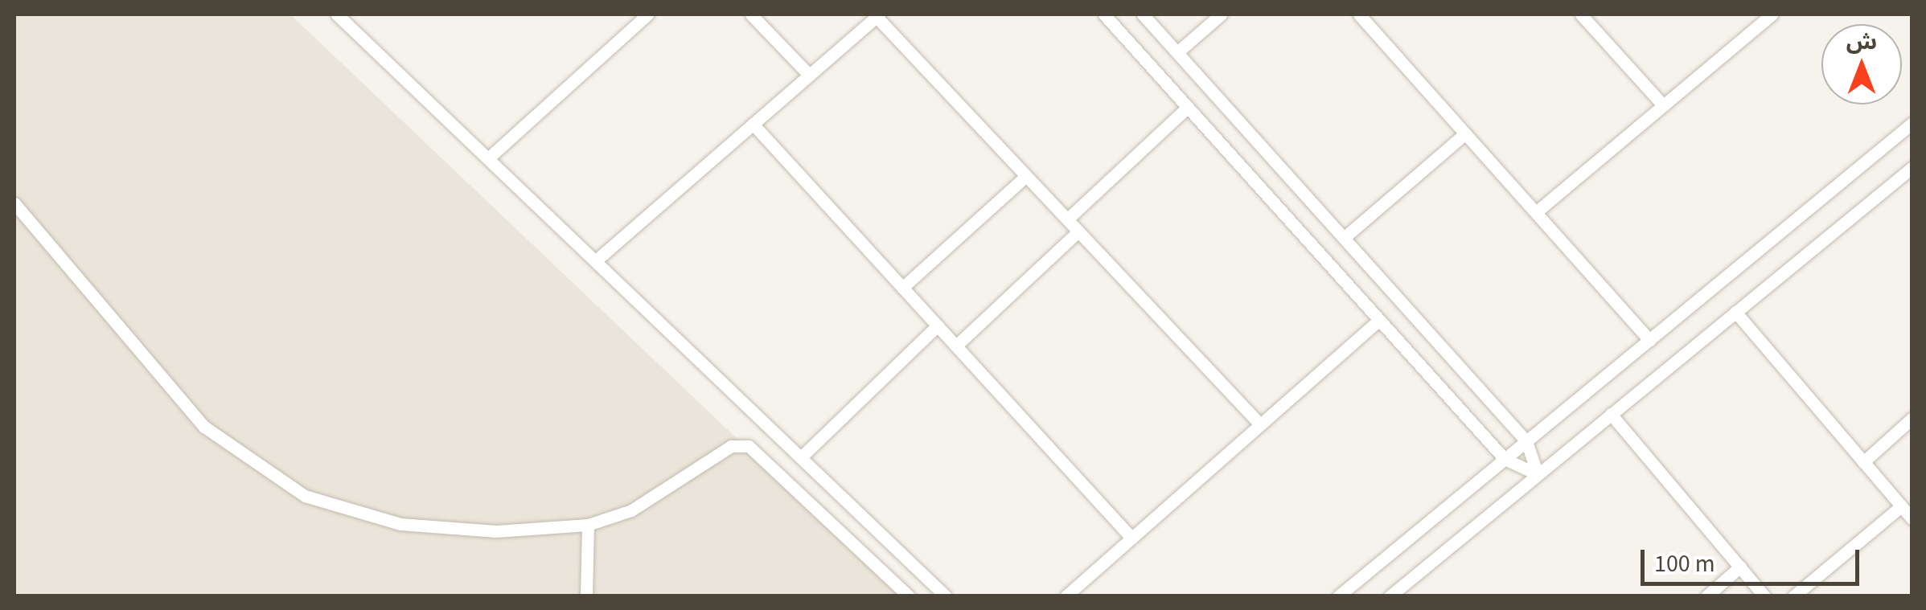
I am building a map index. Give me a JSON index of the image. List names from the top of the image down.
{
  "scale_bar": "100 m",
  "north": "top"
}
